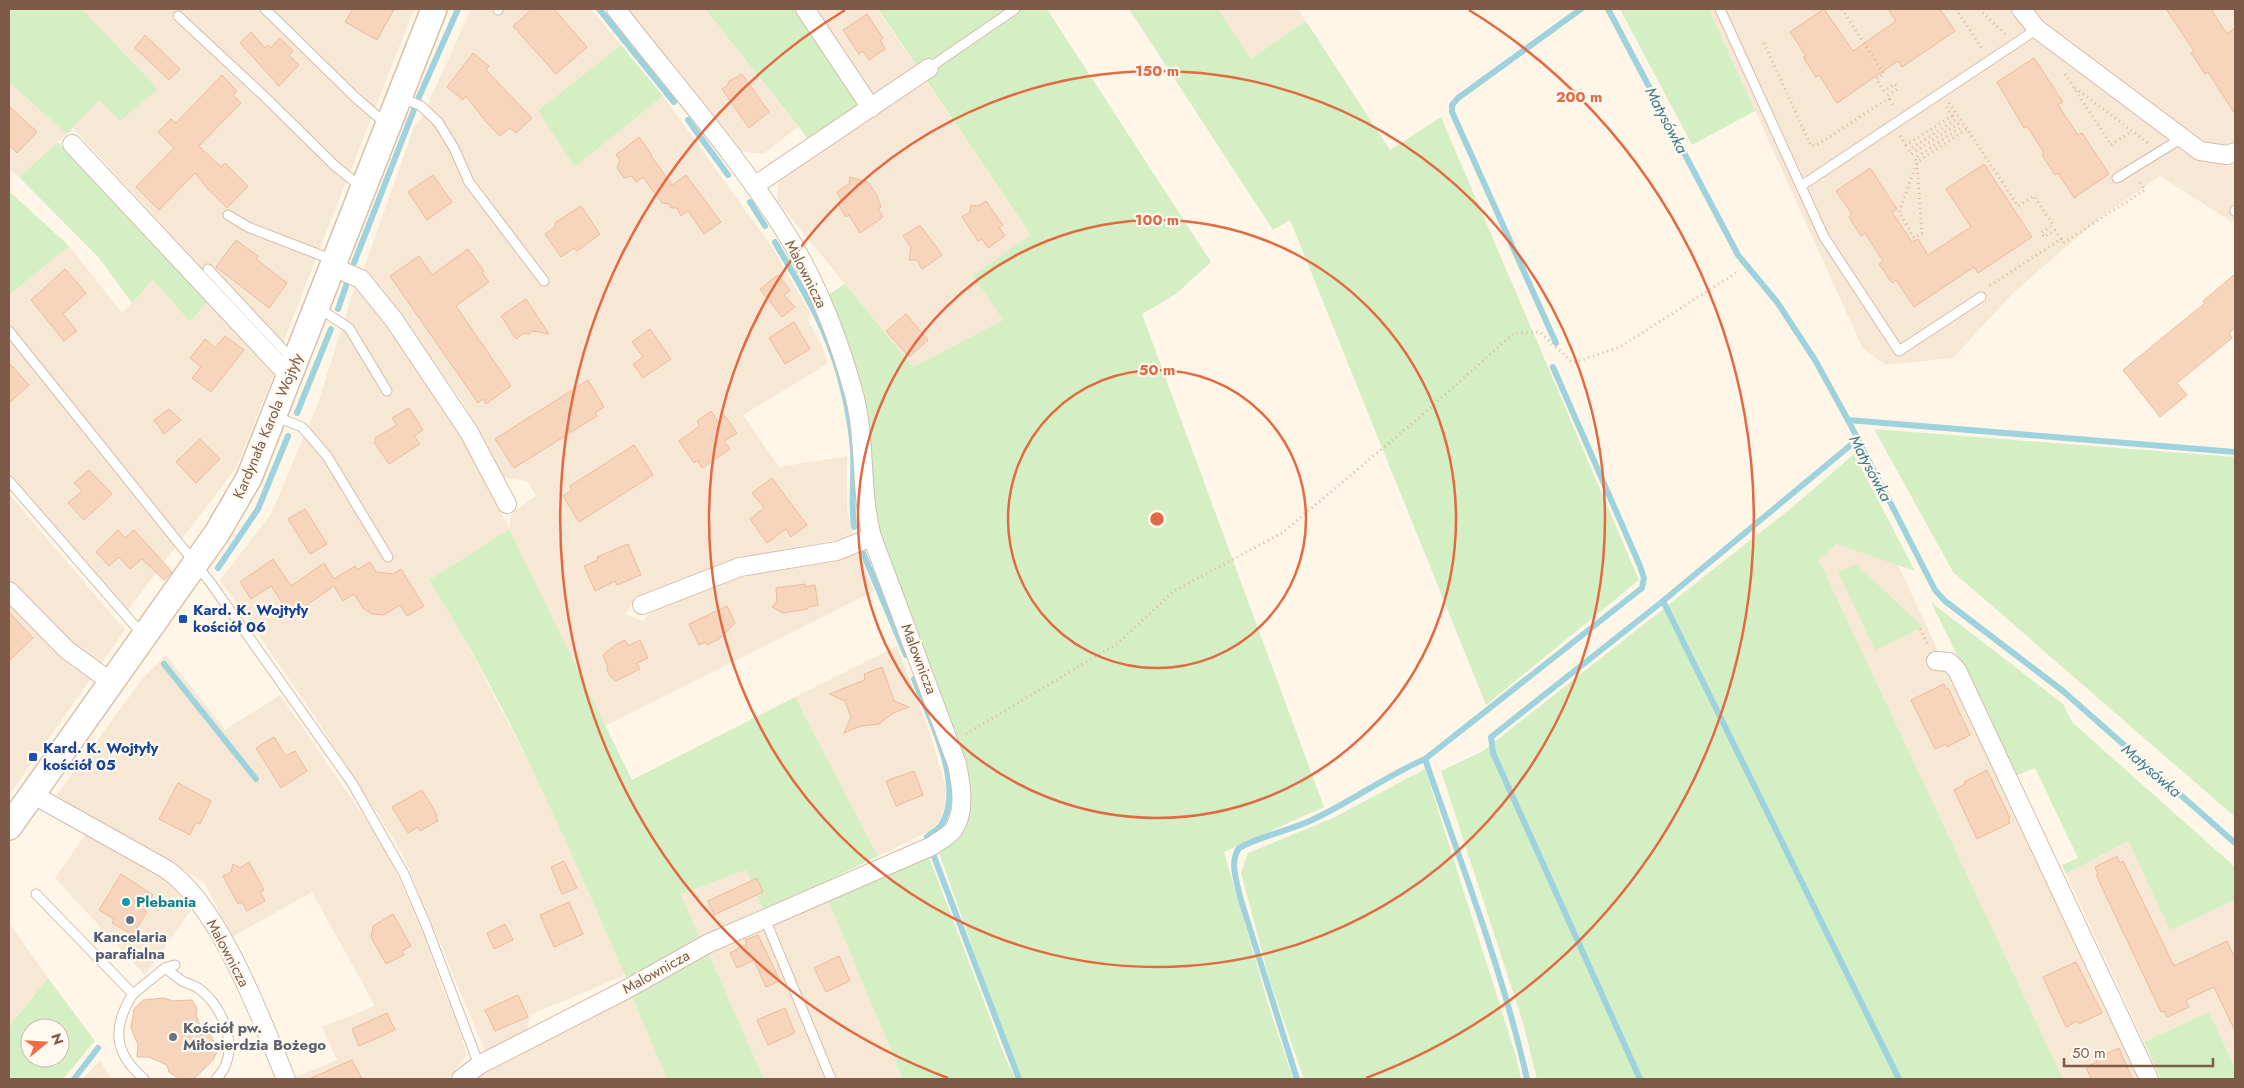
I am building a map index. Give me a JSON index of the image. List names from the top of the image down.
{
  "streets": {
    "street": ["Malownicza", "Kardynała Karola Wojtyły"]
  },
  "crossings": [
    ["Malownicza", "Kardynała Karola Wojtyły"]
  ],
  "water": ["Matysówka"],
  "places": {
    "transit": ["Kard. K. Wojtyły kościół 06", "Kard. K. Wojtyły kościół 05"],
    "other": ["Plebania", "Kancelaria parafialna", "Kościół pw. Miłosierdzia Bożego"]
  },
  "scale_bar": "50 m",
  "north": "right",
  "rings": [
    "150 m",
    "200 m",
    "100 m",
    "50 m"
  ]
}
